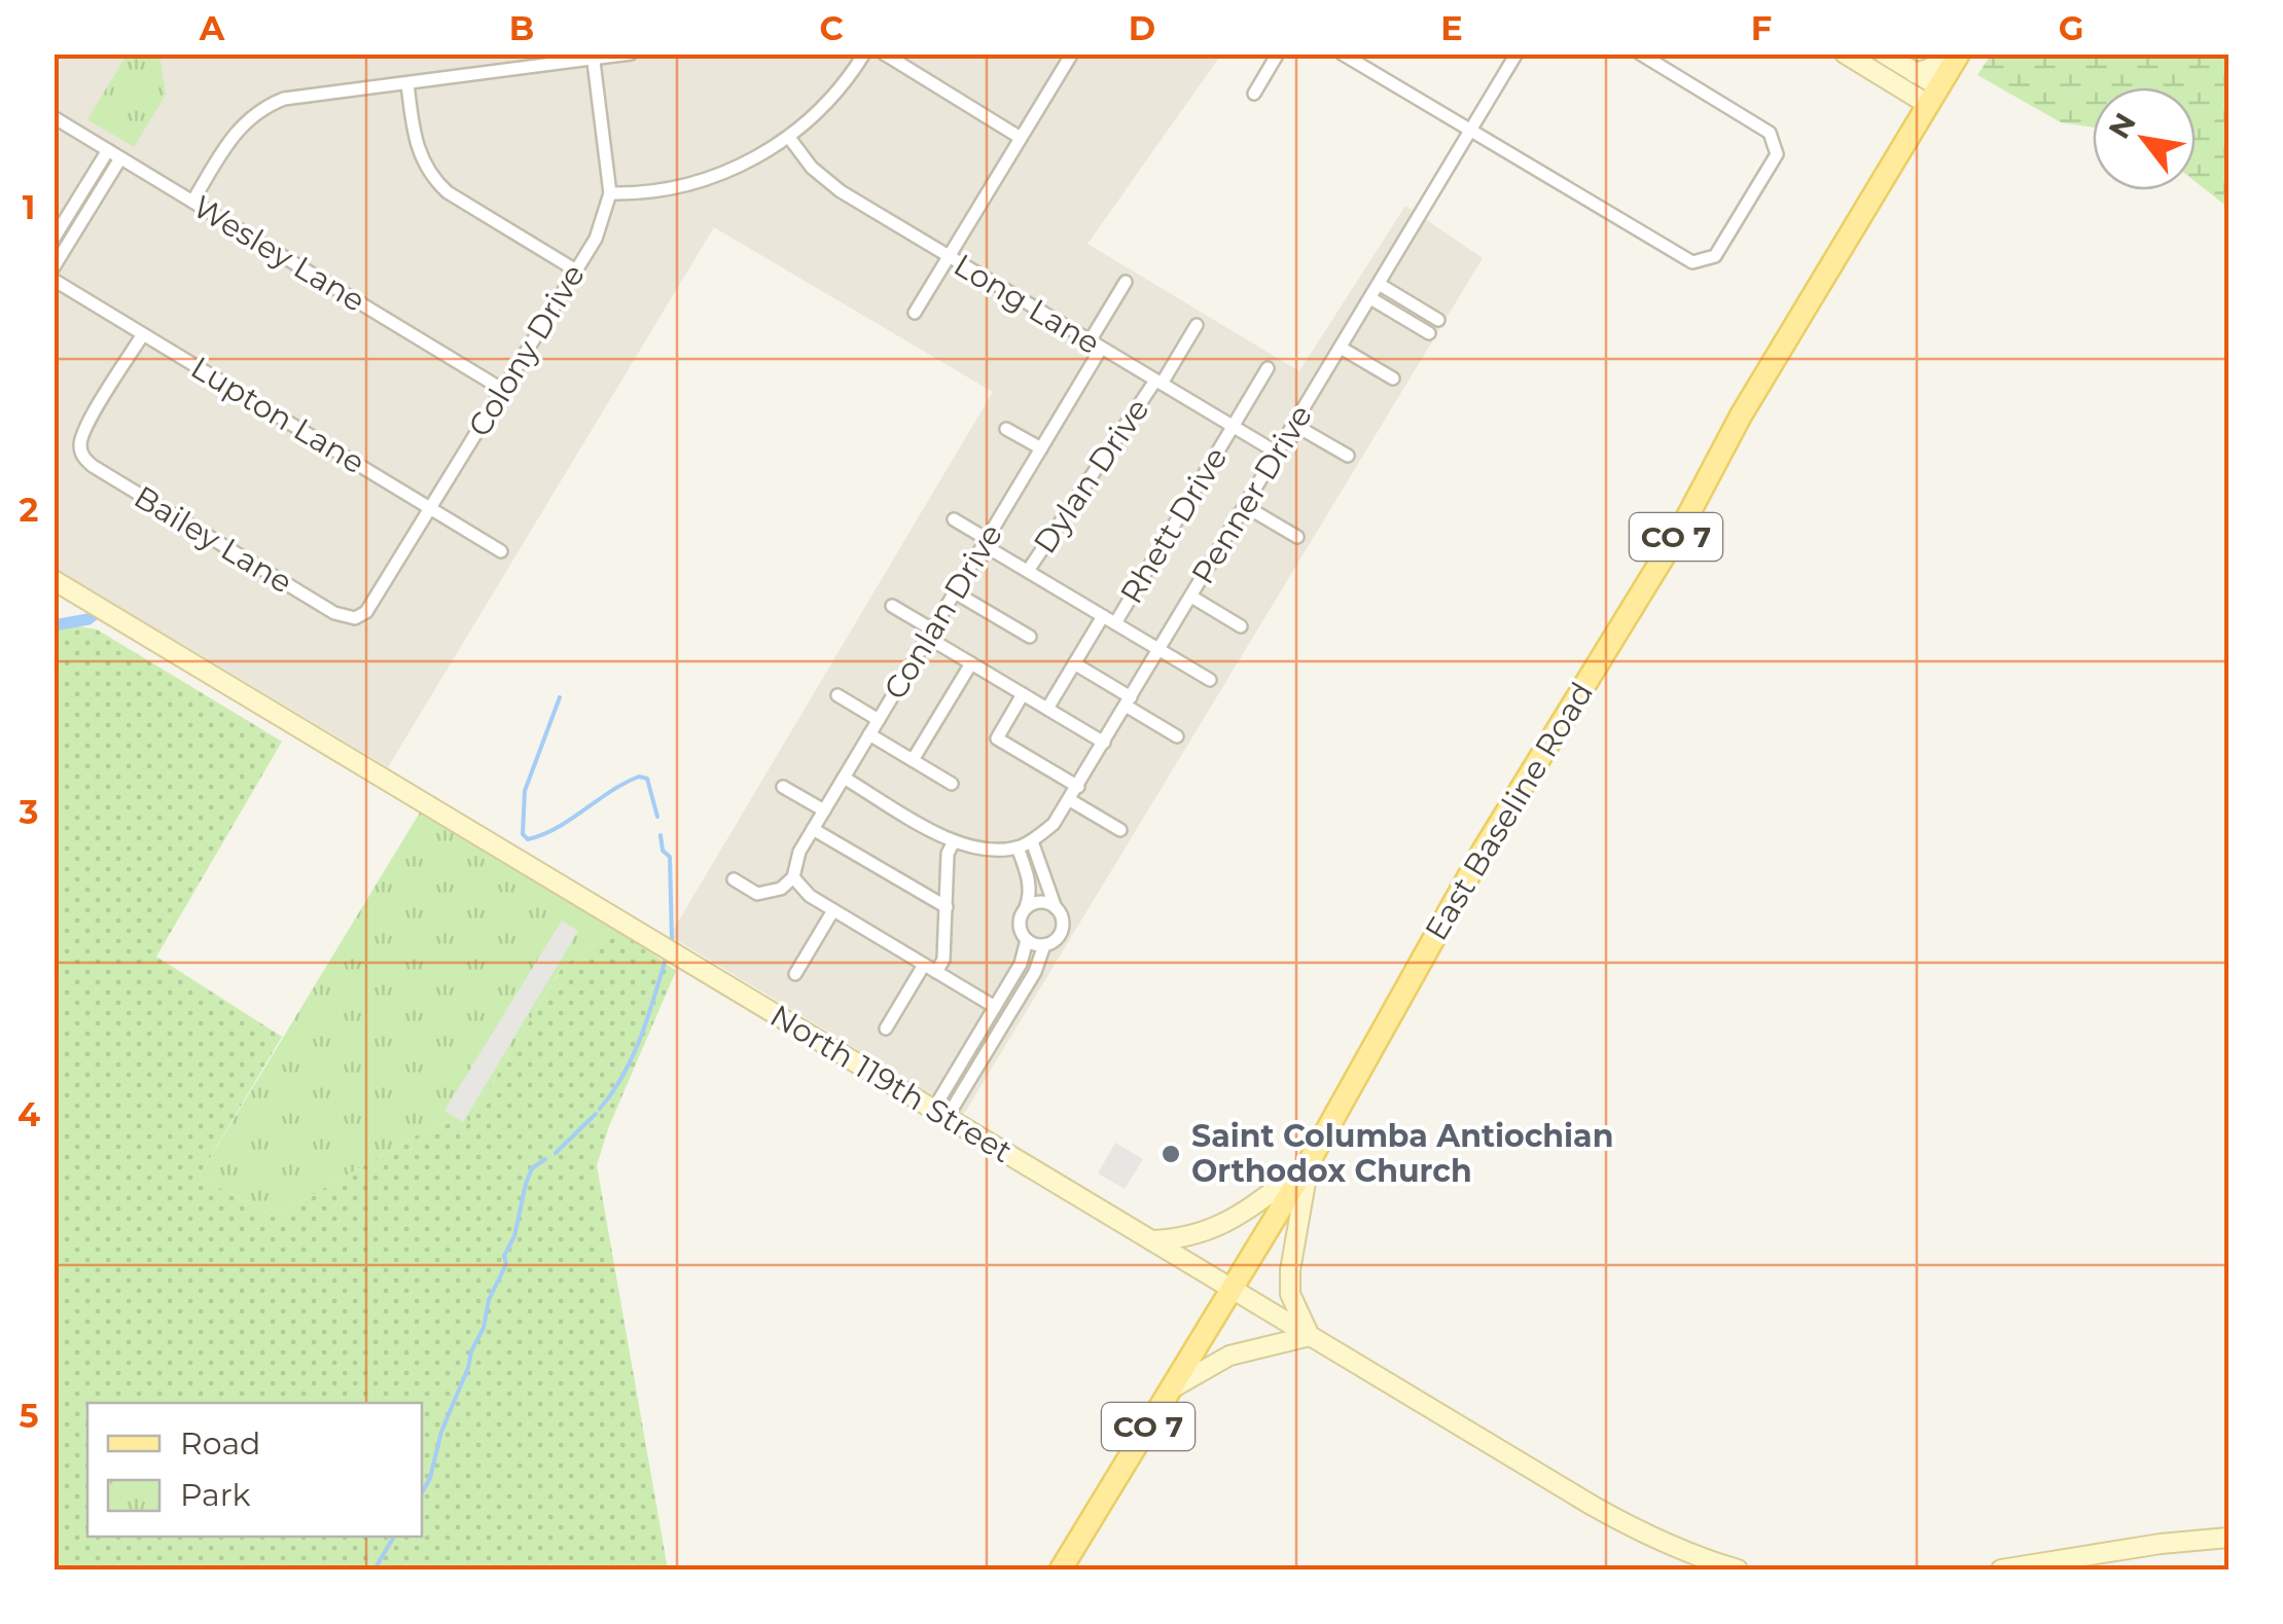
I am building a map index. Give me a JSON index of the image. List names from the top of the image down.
{
  "streets": {
    "main road": ["CO 7", "East Baseline Road"],
    "street": [
      "Wesley Lane",
      "Long Lane",
      "Colony Drive",
      "Lupton Lane",
      "Dylan Drive",
      "Penner Drive",
      "Rhett Drive",
      "Bailey Lane",
      "Conlan Drive",
      "North 119th Street"
    ]
  },
  "crossings": [
    ["Wesley Lane", "Colony Drive"],
    ["Long Lane", "Dylan Drive"],
    ["Long Lane", "Penner Drive"],
    ["Long Lane", "Rhett Drive"],
    ["Long Lane", "Conlan Drive"],
    ["Colony Drive", "Lupton Lane"],
    ["Colony Drive", "Bailey Lane"],
    ["Lupton Lane", "Bailey Lane"],
    ["East Baseline Road", "North 119th Street"]
  ],
  "places": ["Saint Columba Antiochian Orthodox Church"],
  "legend": ["Road", "Park"],
  "north": "top left",
  "grid": {
    "columns": [
      "A",
      "B",
      "C",
      "D",
      "E",
      "F",
      "G"
    ],
    "rows": [
      "1",
      "2",
      "3",
      "4",
      "5"
    ]
  }
}
